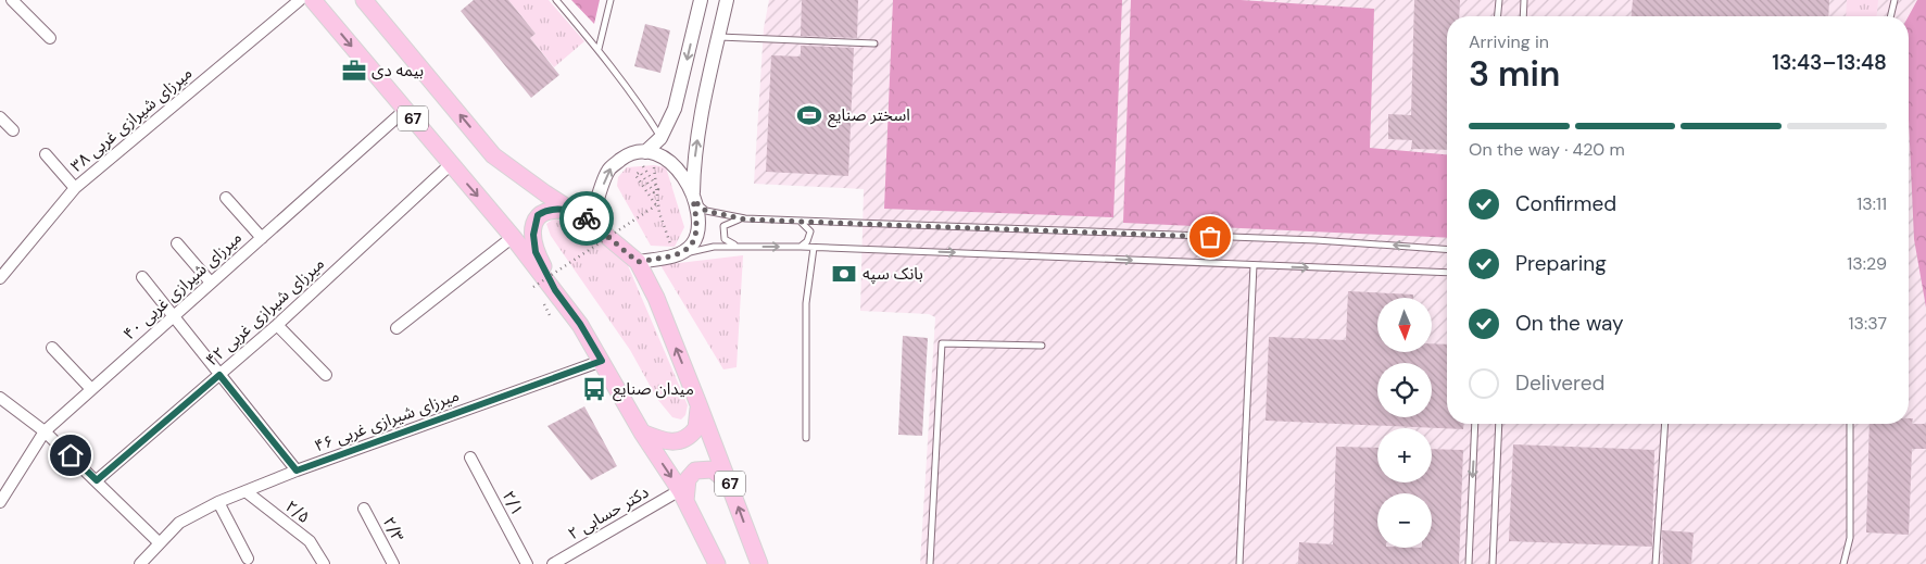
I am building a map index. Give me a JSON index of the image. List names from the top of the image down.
{
  "streets": {
    "main road": ["67"],
    "street": [
      "میرزای شیرازی غربی ۳۸",
      "میرزای شیرازی غربی ۴۰",
      "میرزای شیرازی غربی ۴۲",
      "میرزای شیرازی غربی ۴۶",
      "۲/۱",
      "۲/۵",
      "دکتر حسابی ۲",
      "۲/۳"
    ]
  },
  "crossings": [
    ["67", "میرزای شیرازی غربی ۴۰"],
    ["67", "میرزای شیرازی غربی ۴۲"],
    ["67", "میرزای شیرازی غربی ۴۶"],
    ["67", "دکتر حسابی ۲"],
    ["میرزای شیرازی غربی ۴۶", "۲/۵"]
  ],
  "places": {
    "office": ["بیمه دی"],
    "sports": ["اسختر صنایع"],
    "bank": ["بانک سپه"],
    "bus stop": ["میدان صنایع"]
  },
  "north": "bottom",
  "page": {
    "heading": ["3 min", "Arriving in", "13:43–13:48"],
    "bar": "On the way · 420 m",
    "list": [
      ["Confirmed", "13:11"],
      ["Preparing", "13:29"],
      ["On the way", "13:37"],
      "Delivered"
    ],
    "map_buttons": ["+", "−"]
  }
}
